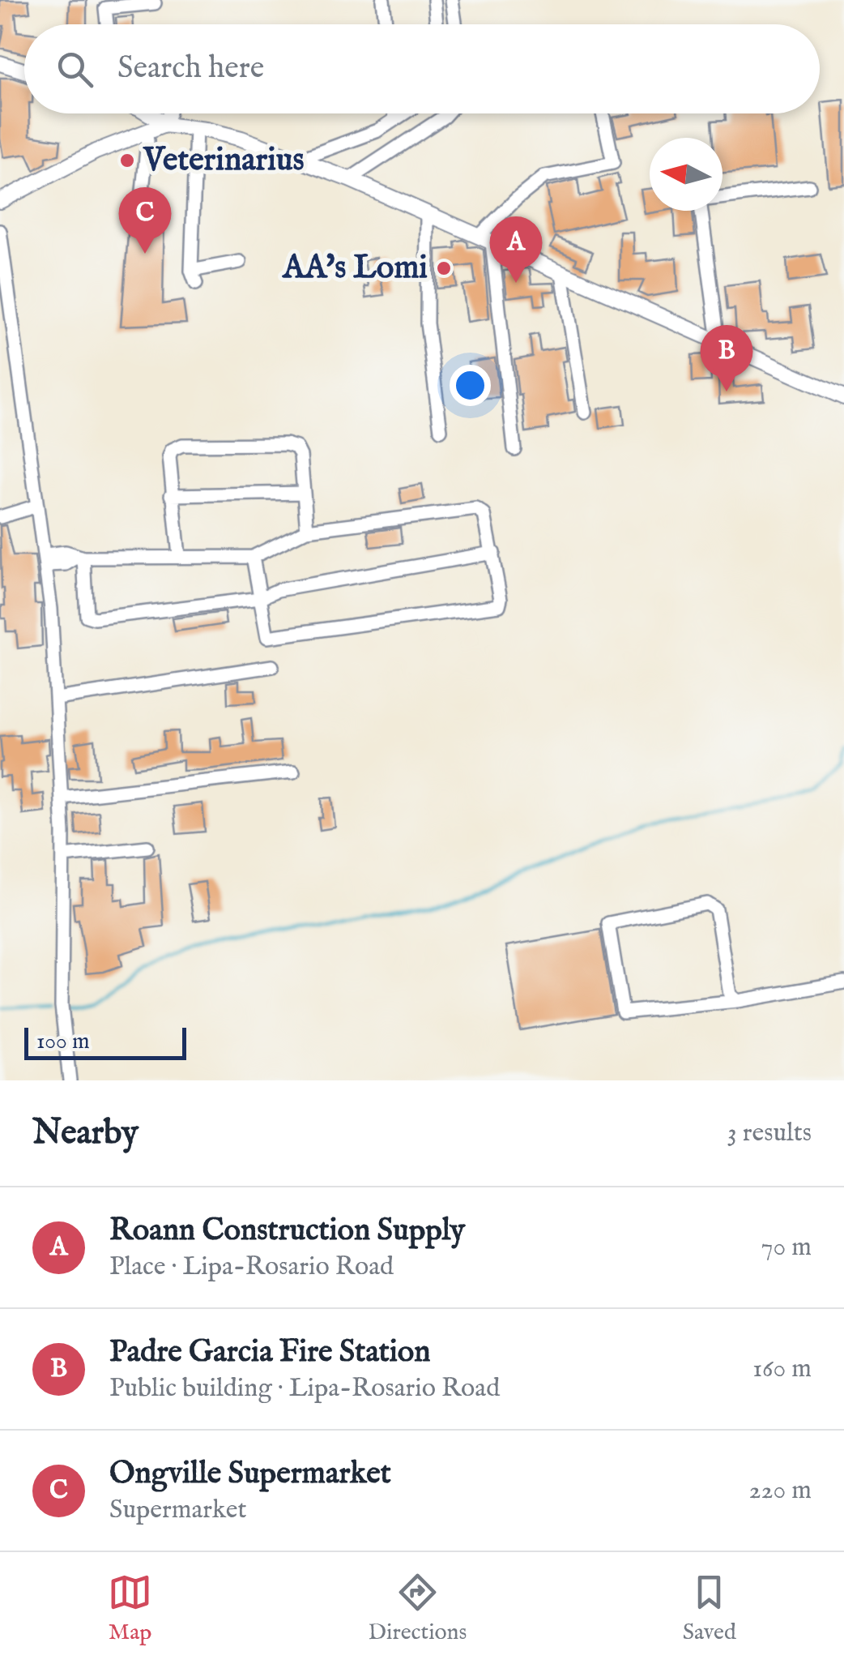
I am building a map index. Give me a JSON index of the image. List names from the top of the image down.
{
  "places": ["Veterinarius", "AA's Lomi"],
  "scale_bar": "100 m",
  "north": "left",
  "page": {
    "search": "Search here",
    "pins": ["C", "A", "B"],
    "scale": "100 m",
    "heading": ["Nearby", "3 results"],
    "list": [
      {
        "mark": "A",
        "name": "Roann Construction Supply",
        "note": "Place · Lipa-Rosario Road",
        "value": "70 m"
      },
      {
        "mark": "B",
        "name": "Padre Garcia Fire Station",
        "note": "Public building · Lipa-Rosario Road",
        "value": "160 m"
      },
      {
        "mark": "C",
        "name": "Ongville Supermarket",
        "note": "Supermarket",
        "value": "220 m"
      }
    ],
    "nav": ["Map", "Directions", "Saved"]
  }
}
